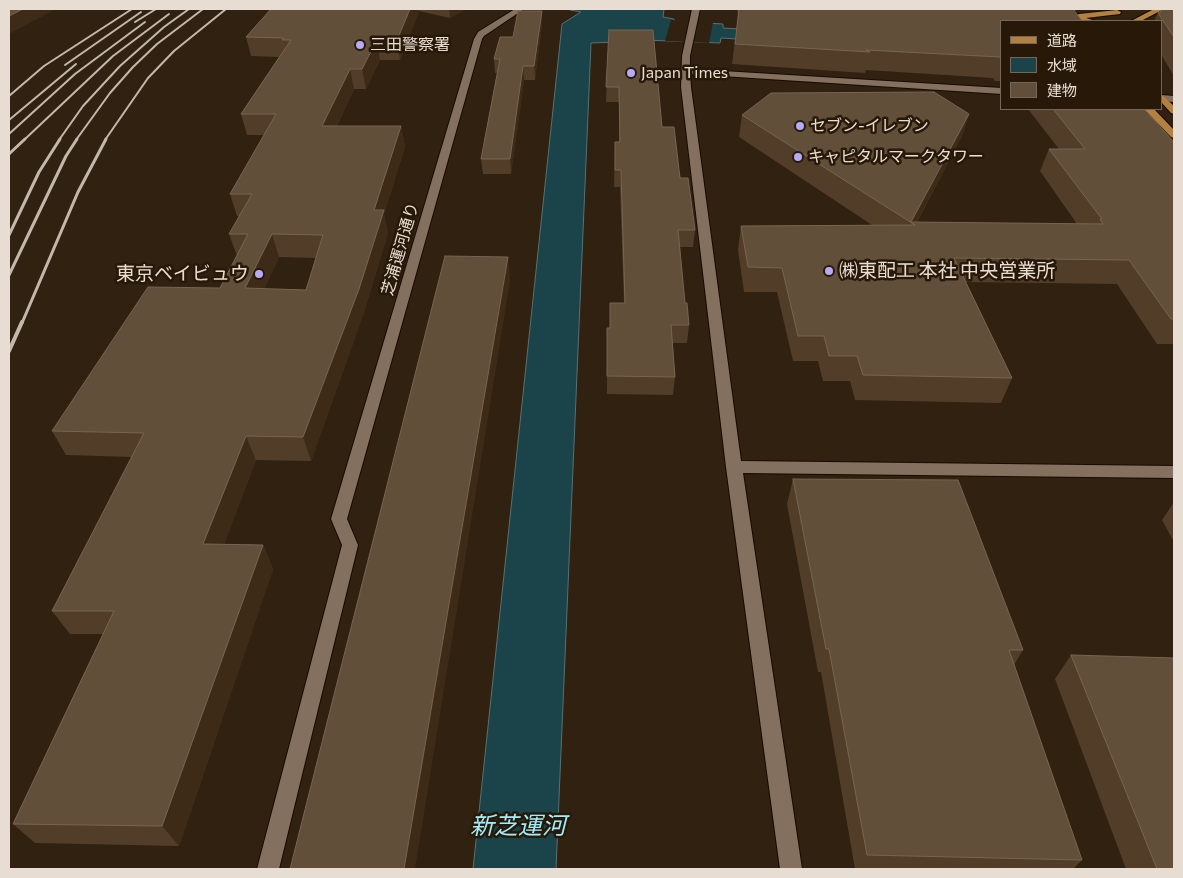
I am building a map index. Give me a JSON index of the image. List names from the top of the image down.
{
  "streets": {
    "street": ["芝浦運河通り"]
  },
  "water": ["新芝運河"],
  "places": [
    "三田警察署",
    "Japan Times",
    "セブン-イレブン",
    "キャピタルマークタワー",
    "㈱東配工 本社 中央営業所",
    "東京ベイビュウ"
  ],
  "legend": ["道路", "水域", "建物"]
}
